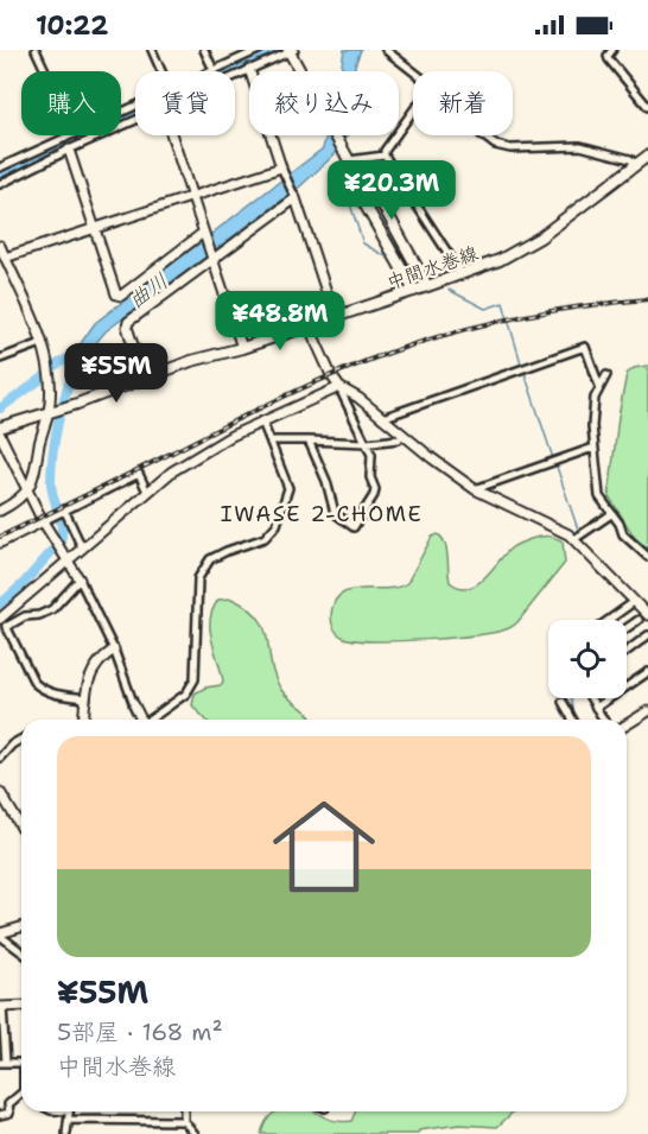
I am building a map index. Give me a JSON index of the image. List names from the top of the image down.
{
  "streets": {
    "main road": ["中間水巻線"]
  },
  "districts": ["IWASE 2-CHOME"],
  "water": ["曲川"],
  "page": {
    "status": "10:22",
    "chip": [
      "購入",
      "賃貸",
      "絞り込み",
      "新着"
    ],
    "price": ["¥20.3M", "¥48.8M", "¥55M"],
    "list": [
      {
        "name": "¥55M",
        "note": "5部屋 · 168 m² · 中間水巻線"
      }
    ]
  }
}
